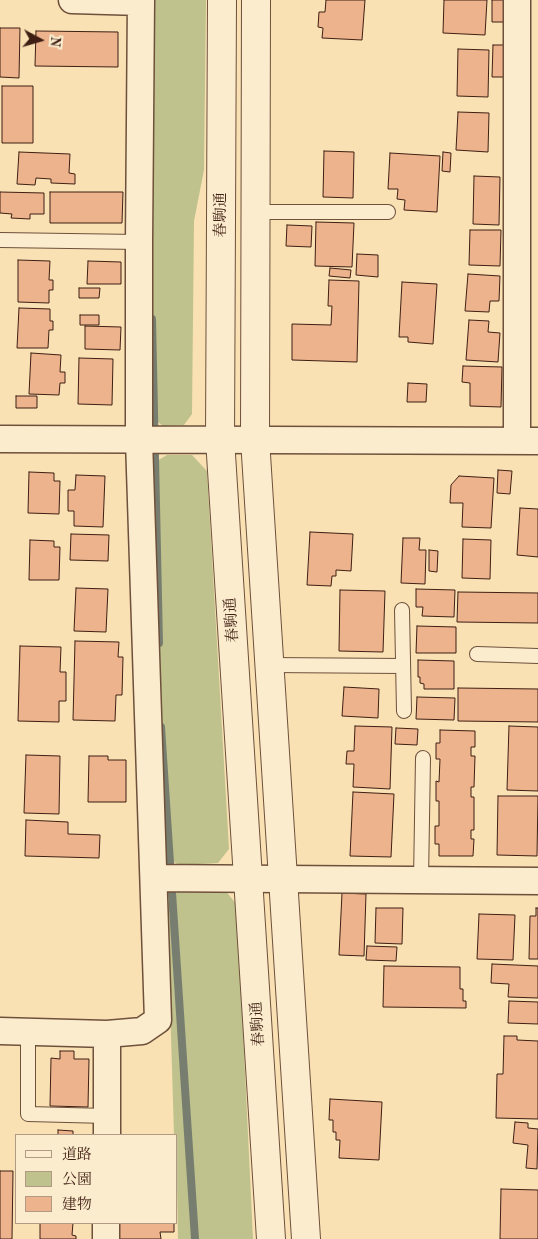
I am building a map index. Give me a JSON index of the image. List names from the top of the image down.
{
  "streets": {
    "street": ["春駒通"]
  },
  "legend": ["道路", "公園", "建物"],
  "north": "right"
}
